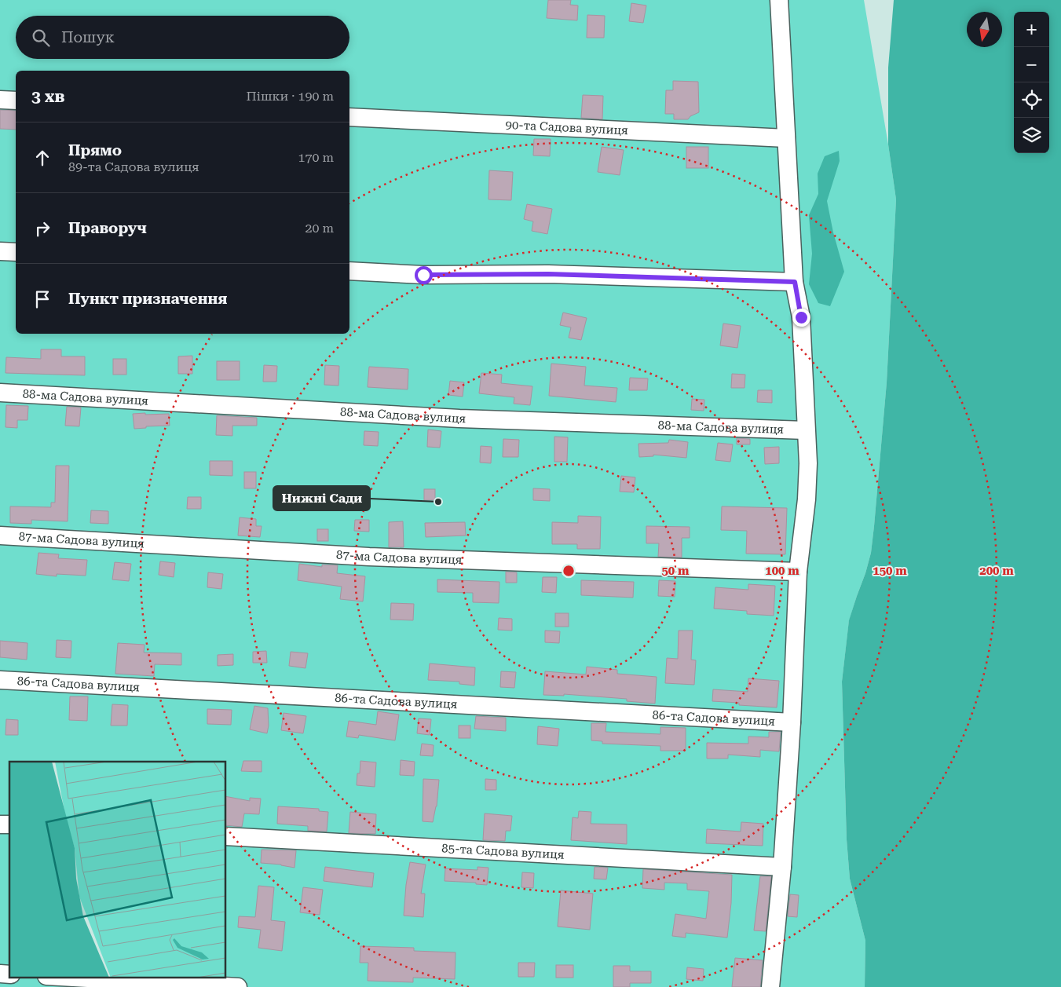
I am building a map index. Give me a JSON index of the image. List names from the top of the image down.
{
  "streets": {
    "street": [
      "90-та Садова вулиця",
      "88-ма Садова вулиця",
      "87-ма Садова вулиця",
      "86-та Садова вулиця",
      "85-та Садова вулиця"
    ]
  },
  "places": ["Нижні Сади"],
  "north": "bottom",
  "page": {
    "map_buttons": ["+", "−"],
    "search": "Пошук",
    "heading": ["3 хв", "Пішки · 190 m"],
    "list": [
      ["Прямо", "89-та Садова вулиця", "170 m"],
      ["Праворуч", "20 m"],
      "Пункт призначення"
    ]
  },
  "rings": [
    "50 m",
    "100 m",
    "150 m",
    "200 m"
  ]
}
